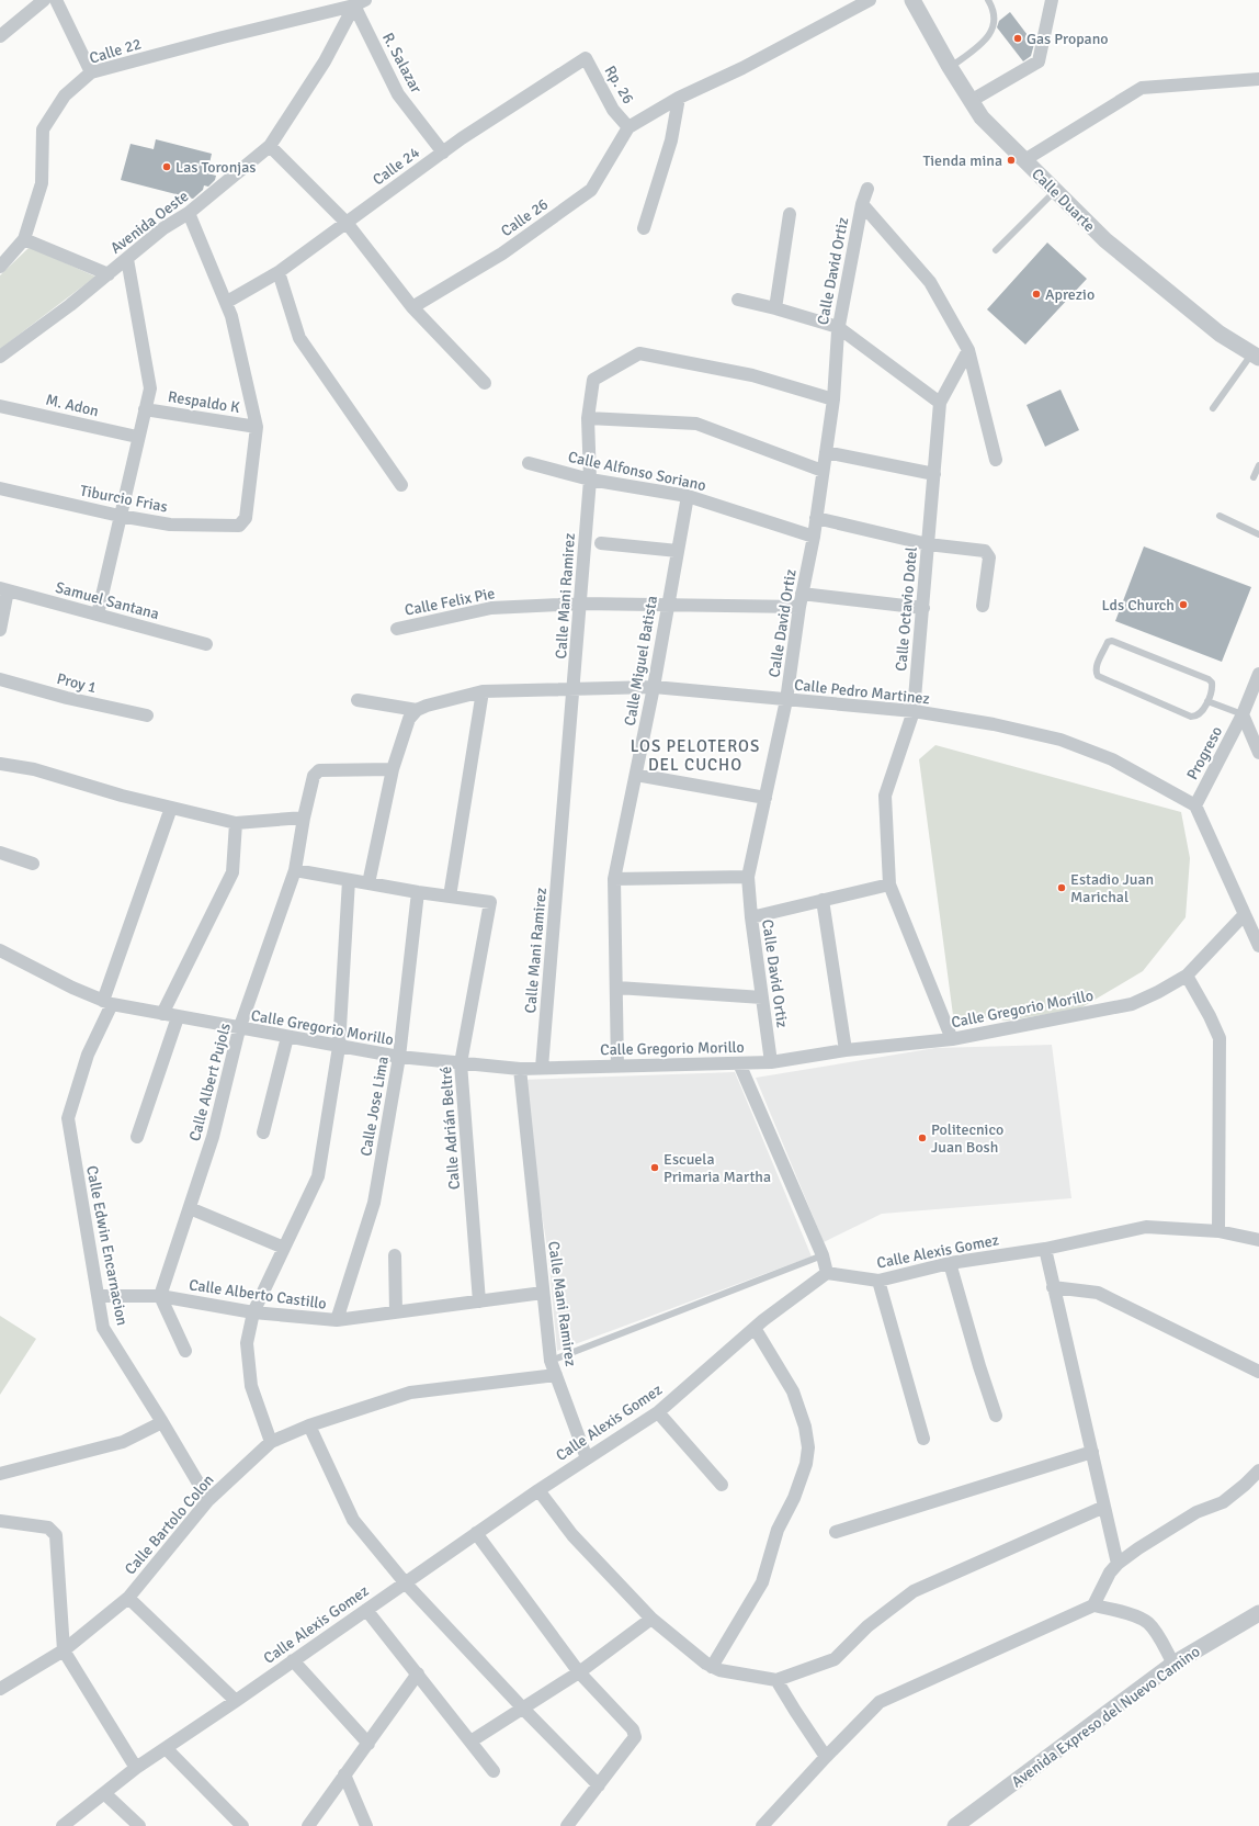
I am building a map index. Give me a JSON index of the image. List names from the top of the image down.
{
  "streets": {
    "street": [
      "Calle 22",
      "R. Salazar",
      "Rp. 26",
      "Calle 24",
      "Calle Duarte",
      "Calle 26",
      "Avenida Oeste",
      "Calle David Ortiz",
      "Respaldo K",
      "M. Adon",
      "Calle Alfonso Soriano",
      "Tiburcio Frias",
      "Calle Mani Ramirez",
      "Samuel Santana",
      "Calle Felix Pie",
      "Calle Octavio Dotel",
      "Calle Miguel Batista",
      "Proy 1",
      "Calle Pedro Martinez",
      "Progreso",
      "Calle Gregorio Morillo",
      "Calle Albert Pujols",
      "Calle Jose Lima",
      "Calle Adrián Beltré",
      "Calle Edwin Encarnacion",
      "Calle Alexis Gomez",
      "Calle Alberto Castillo",
      "Calle Bartolo Colon",
      "Avenida Expreso del Nuevo Camino"
    ]
  },
  "crossings": [
    ["Calle 22", "R. Salazar"],
    ["Calle 22", "Avenida Oeste"],
    ["R. Salazar", "Calle 24"],
    ["R. Salazar", "Avenida Oeste"],
    ["Rp. 26", "Calle 24"],
    ["Rp. 26", "Calle 26"],
    ["Calle David Ortiz", "Calle Alfonso Soriano"],
    ["Calle David Ortiz", "Calle Mani Ramirez"],
    ["Calle David Ortiz", "Calle Felix Pie"],
    ["Calle David Ortiz", "Calle Pedro Martinez"],
    ["Calle David Ortiz", "Calle Gregorio Morillo"],
    ["Respaldo K", "Tiburcio Frias"],
    ["Calle Alfonso Soriano", "Calle Mani Ramirez"],
    ["Calle Alfonso Soriano", "Calle Miguel Batista"],
    ["Calle Mani Ramirez", "Calle Felix Pie"],
    ["Calle Mani Ramirez", "Calle Pedro Martinez"],
    ["Calle Mani Ramirez", "Calle Gregorio Morillo"],
    ["Calle Mani Ramirez", "Calle Alexis Gomez"],
    ["Calle Mani Ramirez", "Calle Alberto Castillo"],
    ["Calle Mani Ramirez", "Calle Bartolo Colon"],
    ["Calle Felix Pie", "Calle Octavio Dotel"],
    ["Calle Felix Pie", "Calle Miguel Batista"],
    ["Calle Octavio Dotel", "Calle Pedro Martinez"],
    ["Calle Octavio Dotel", "Calle Gregorio Morillo"],
    ["Calle Miguel Batista", "Calle Pedro Martinez"],
    ["Calle Miguel Batista", "Calle Gregorio Morillo"],
    ["Calle Pedro Martinez", "Progreso"],
    ["Calle Gregorio Morillo", "Calle Albert Pujols"],
    ["Calle Gregorio Morillo", "Calle Jose Lima"],
    ["Calle Gregorio Morillo", "Calle Adrián Beltré"],
    ["Calle Gregorio Morillo", "Calle Edwin Encarnacion"],
    ["Calle Albert Pujols", "Calle Alberto Castillo"],
    ["Calle Jose Lima", "Calle Alberto Castillo"],
    ["Calle Adrián Beltré", "Calle Alberto Castillo"],
    ["Calle Edwin Encarnacion", "Calle Alberto Castillo"],
    ["Calle Edwin Encarnacion", "Calle Bartolo Colon"]
  ],
  "districts": ["LOS PELOTEROS DEL CUCHO"],
  "places": [
    "Gas Propano",
    "Tienda mina",
    "Las Toronjas",
    "Aprezio",
    "Lds Church",
    "Estadio Juan Marichal",
    "Politecnico Juan Bosh",
    "Escuela Primaria Martha"
  ]
}
